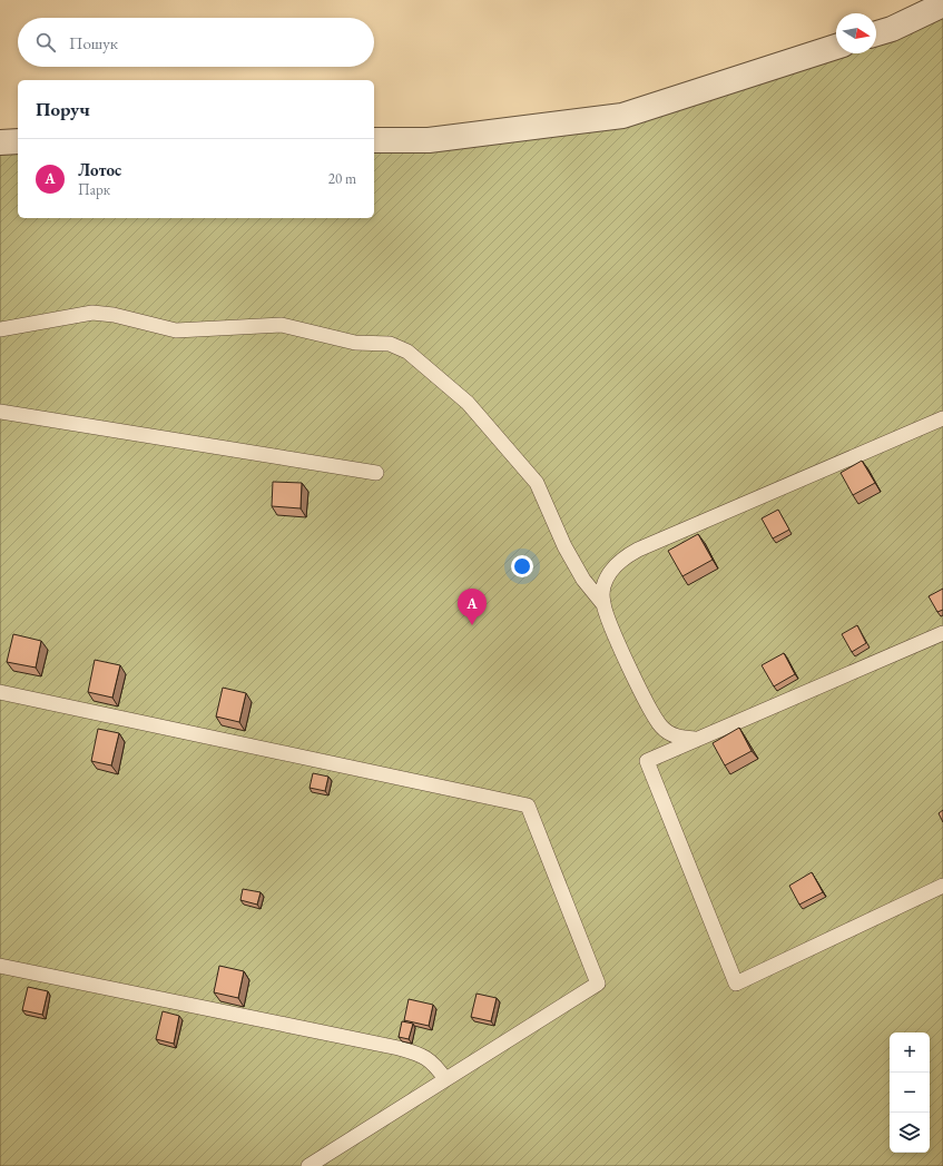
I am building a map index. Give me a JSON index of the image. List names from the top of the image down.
{
  "north": "right",
  "page": {
    "search": "Пошук",
    "heading": "Поруч",
    "list": [
      {
        "mark": "A",
        "name": "Лотос",
        "note": "Парк",
        "value": "20 m"
      }
    ],
    "pins": "A",
    "map_buttons": ["+", "−"]
  }
}
